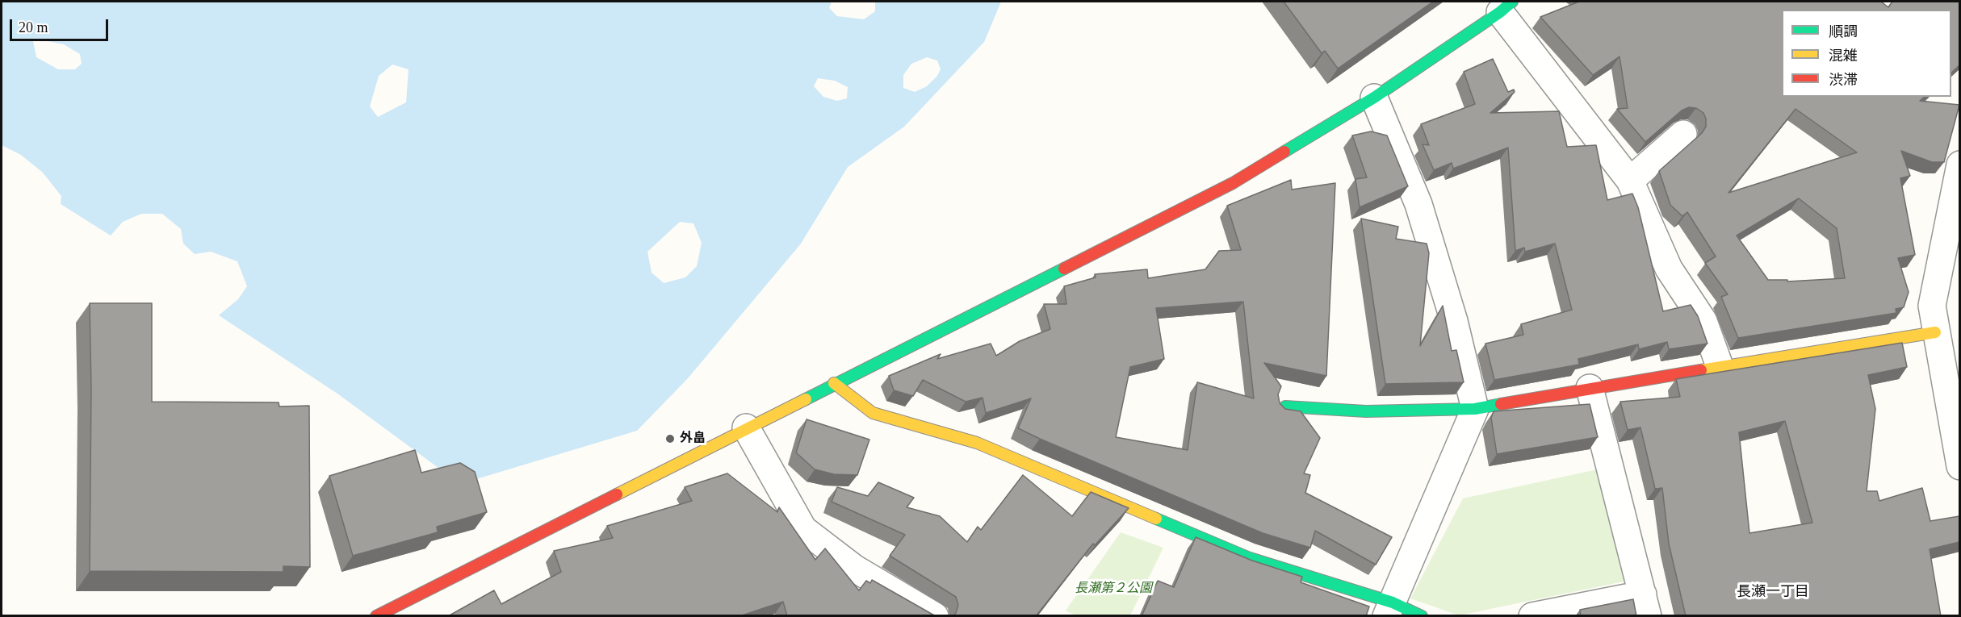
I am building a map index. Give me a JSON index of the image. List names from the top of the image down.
{
  "districts": ["長瀬一丁目"],
  "parks": ["長瀬第２公園"],
  "places": ["外畠"],
  "legend": ["順調", "混雑", "渋滞"],
  "scale_bar": "20 m"
}
